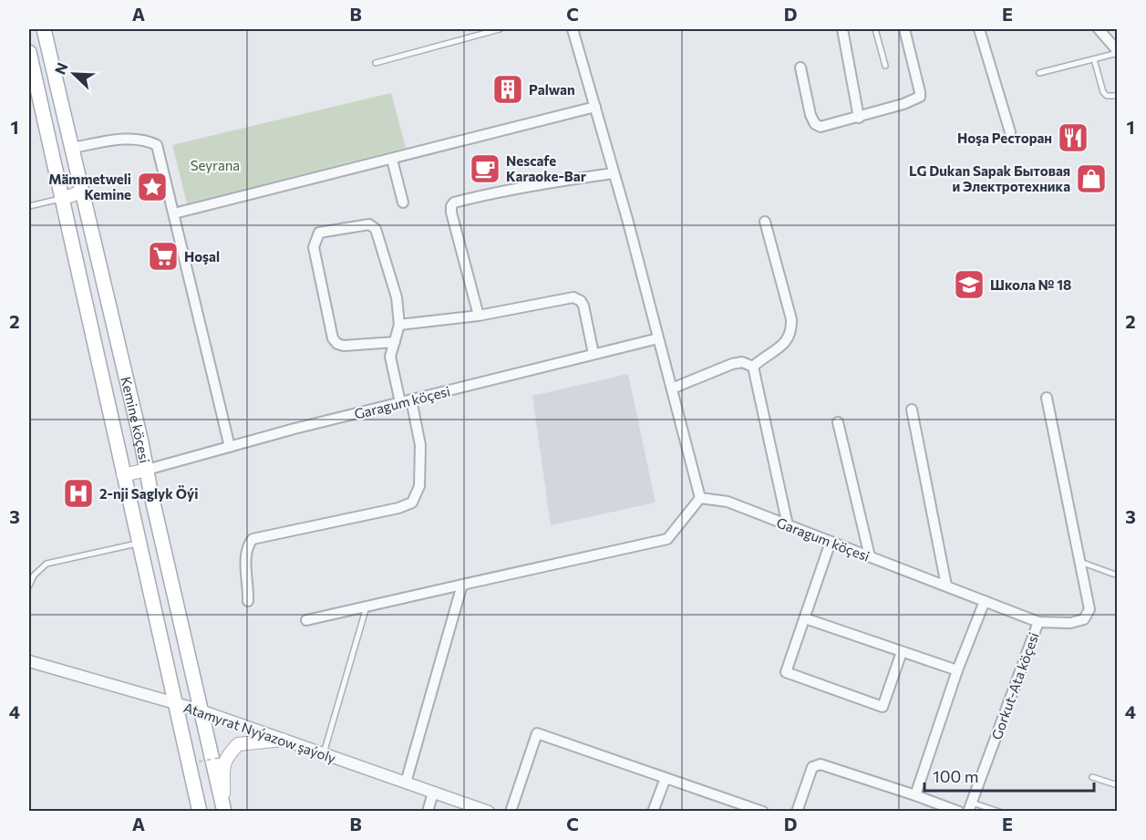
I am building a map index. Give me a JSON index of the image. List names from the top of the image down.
{
  "streets": {
    "main road": ["Kemine köçesi"],
    "street": ["Garagum köçesi", "Gorkut-Ata köçesi", "Atamyrat Nyýazow şaýoly"]
  },
  "crossings": [
    ["Garagum köçesi", "Kemine köçesi"],
    ["Garagum köçesi", "Gorkut-Ata köçesi"],
    ["Kemine köçesi", "Atamyrat Nyýazow şaýoly"]
  ],
  "parks": ["Seyrana"],
  "places": {
    "building": ["Palwan"],
    "restaurant": ["Hoşa Ресторан"],
    "cafe": ["Nescafe Karaoke-Bar"],
    "shop": ["LG Dukan Sapak Бытовая и Электротехника"],
    "place": ["Mämmetweli Kemine"],
    "supermarket": ["Hoşal"],
    "school or university": ["Школа № 18"],
    "hospital": ["2-nji Saglyk Öýi"]
  },
  "scale_bar": "100 m",
  "north": "top left",
  "grid": {
    "columns": [
      "A",
      "B",
      "C",
      "D",
      "E"
    ],
    "rows": [
      "1",
      "2",
      "3",
      "4"
    ]
  }
}
